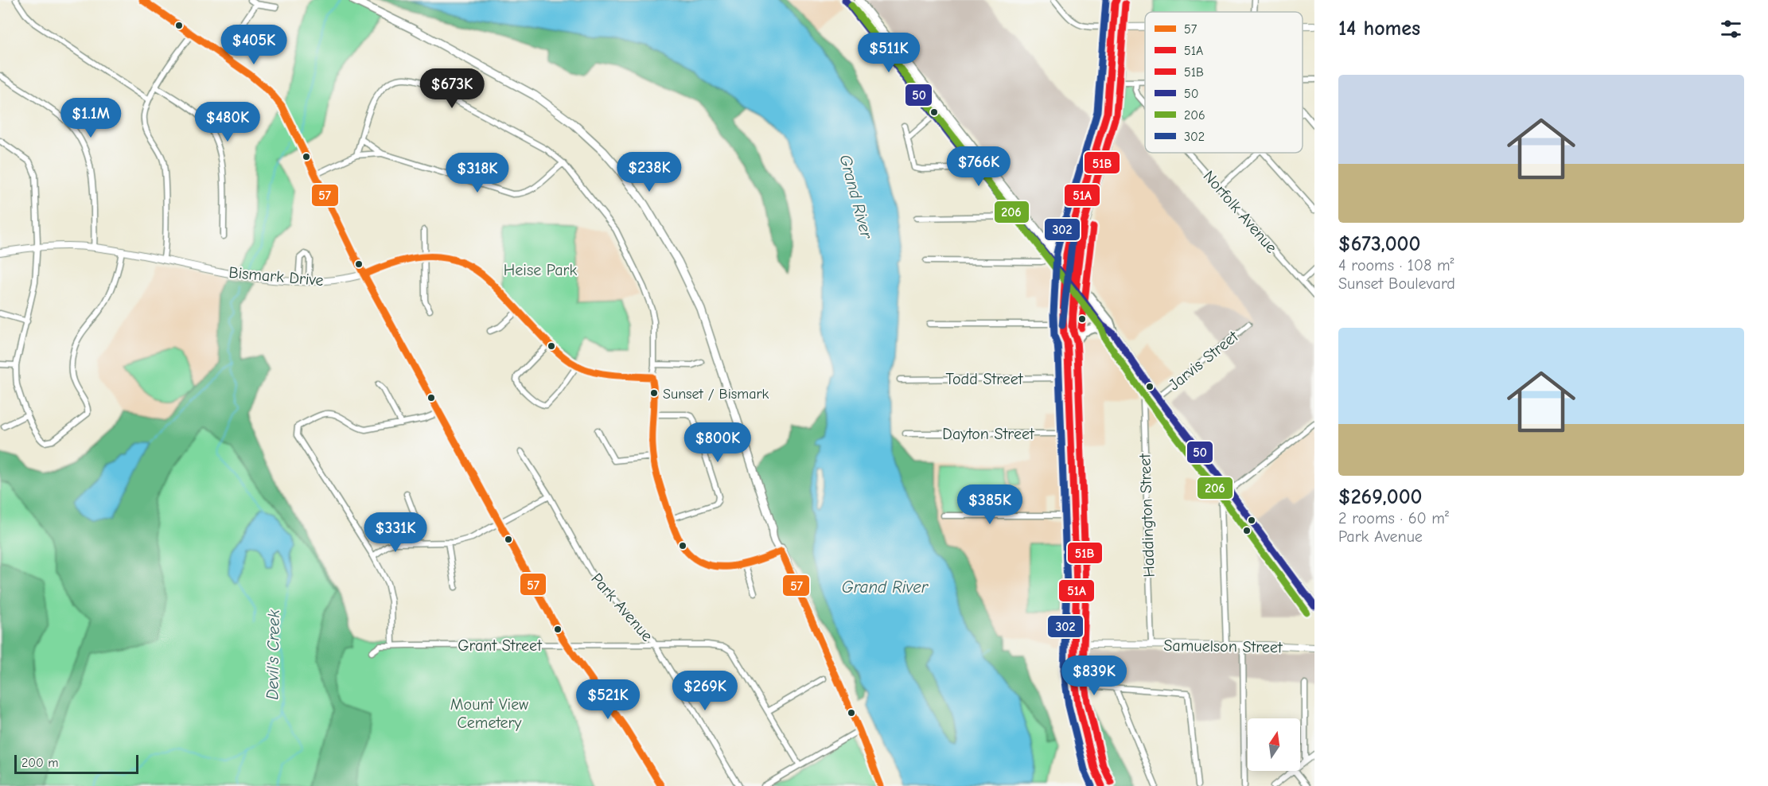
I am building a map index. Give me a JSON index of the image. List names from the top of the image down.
{
  "streets": {
    "street": [
      "Norfolk Avenue",
      "Bismark Drive",
      "Jarvis Street",
      "Todd Street",
      "Dayton Street",
      "Haddington Street",
      "Park Avenue",
      "Grant Street",
      "Samuelson Street"
    ]
  },
  "crossings": [
    ["Haddington Street", "Samuelson Street"],
    ["Park Avenue", "Grant Street"]
  ],
  "water": ["Grand River", "Devil's Creek"],
  "parks": ["Heise Park", "Mount View Cemetery"],
  "places": ["Sunset / Bismark"],
  "lines": [
    "transit line 57",
    "transit line 51A",
    "transit line 50",
    "transit line 302",
    "transit line 51B",
    "transit line 206"
  ],
  "legend": [
    "57",
    "51A",
    "51B",
    "50",
    "206",
    "302"
  ],
  "scale_bar": "200 m",
  "north": "top",
  "page": {
    "heading": "14 homes",
    "price": [
      "$405K",
      "$511K",
      "$673K",
      "$1.1M",
      "$480K",
      "$766K",
      "$238K",
      "$318K",
      "$800K",
      "$385K",
      "$331K",
      "$839K",
      "$269K",
      "$521K"
    ],
    "list": [
      {
        "name": "$673,000",
        "note": "4 rooms · 108 m² · Sunset Boulevard"
      },
      {
        "name": "$269,000",
        "note": "2 rooms · 60 m² · Park Avenue"
      }
    ],
    "scale": "200 m"
  }
}
